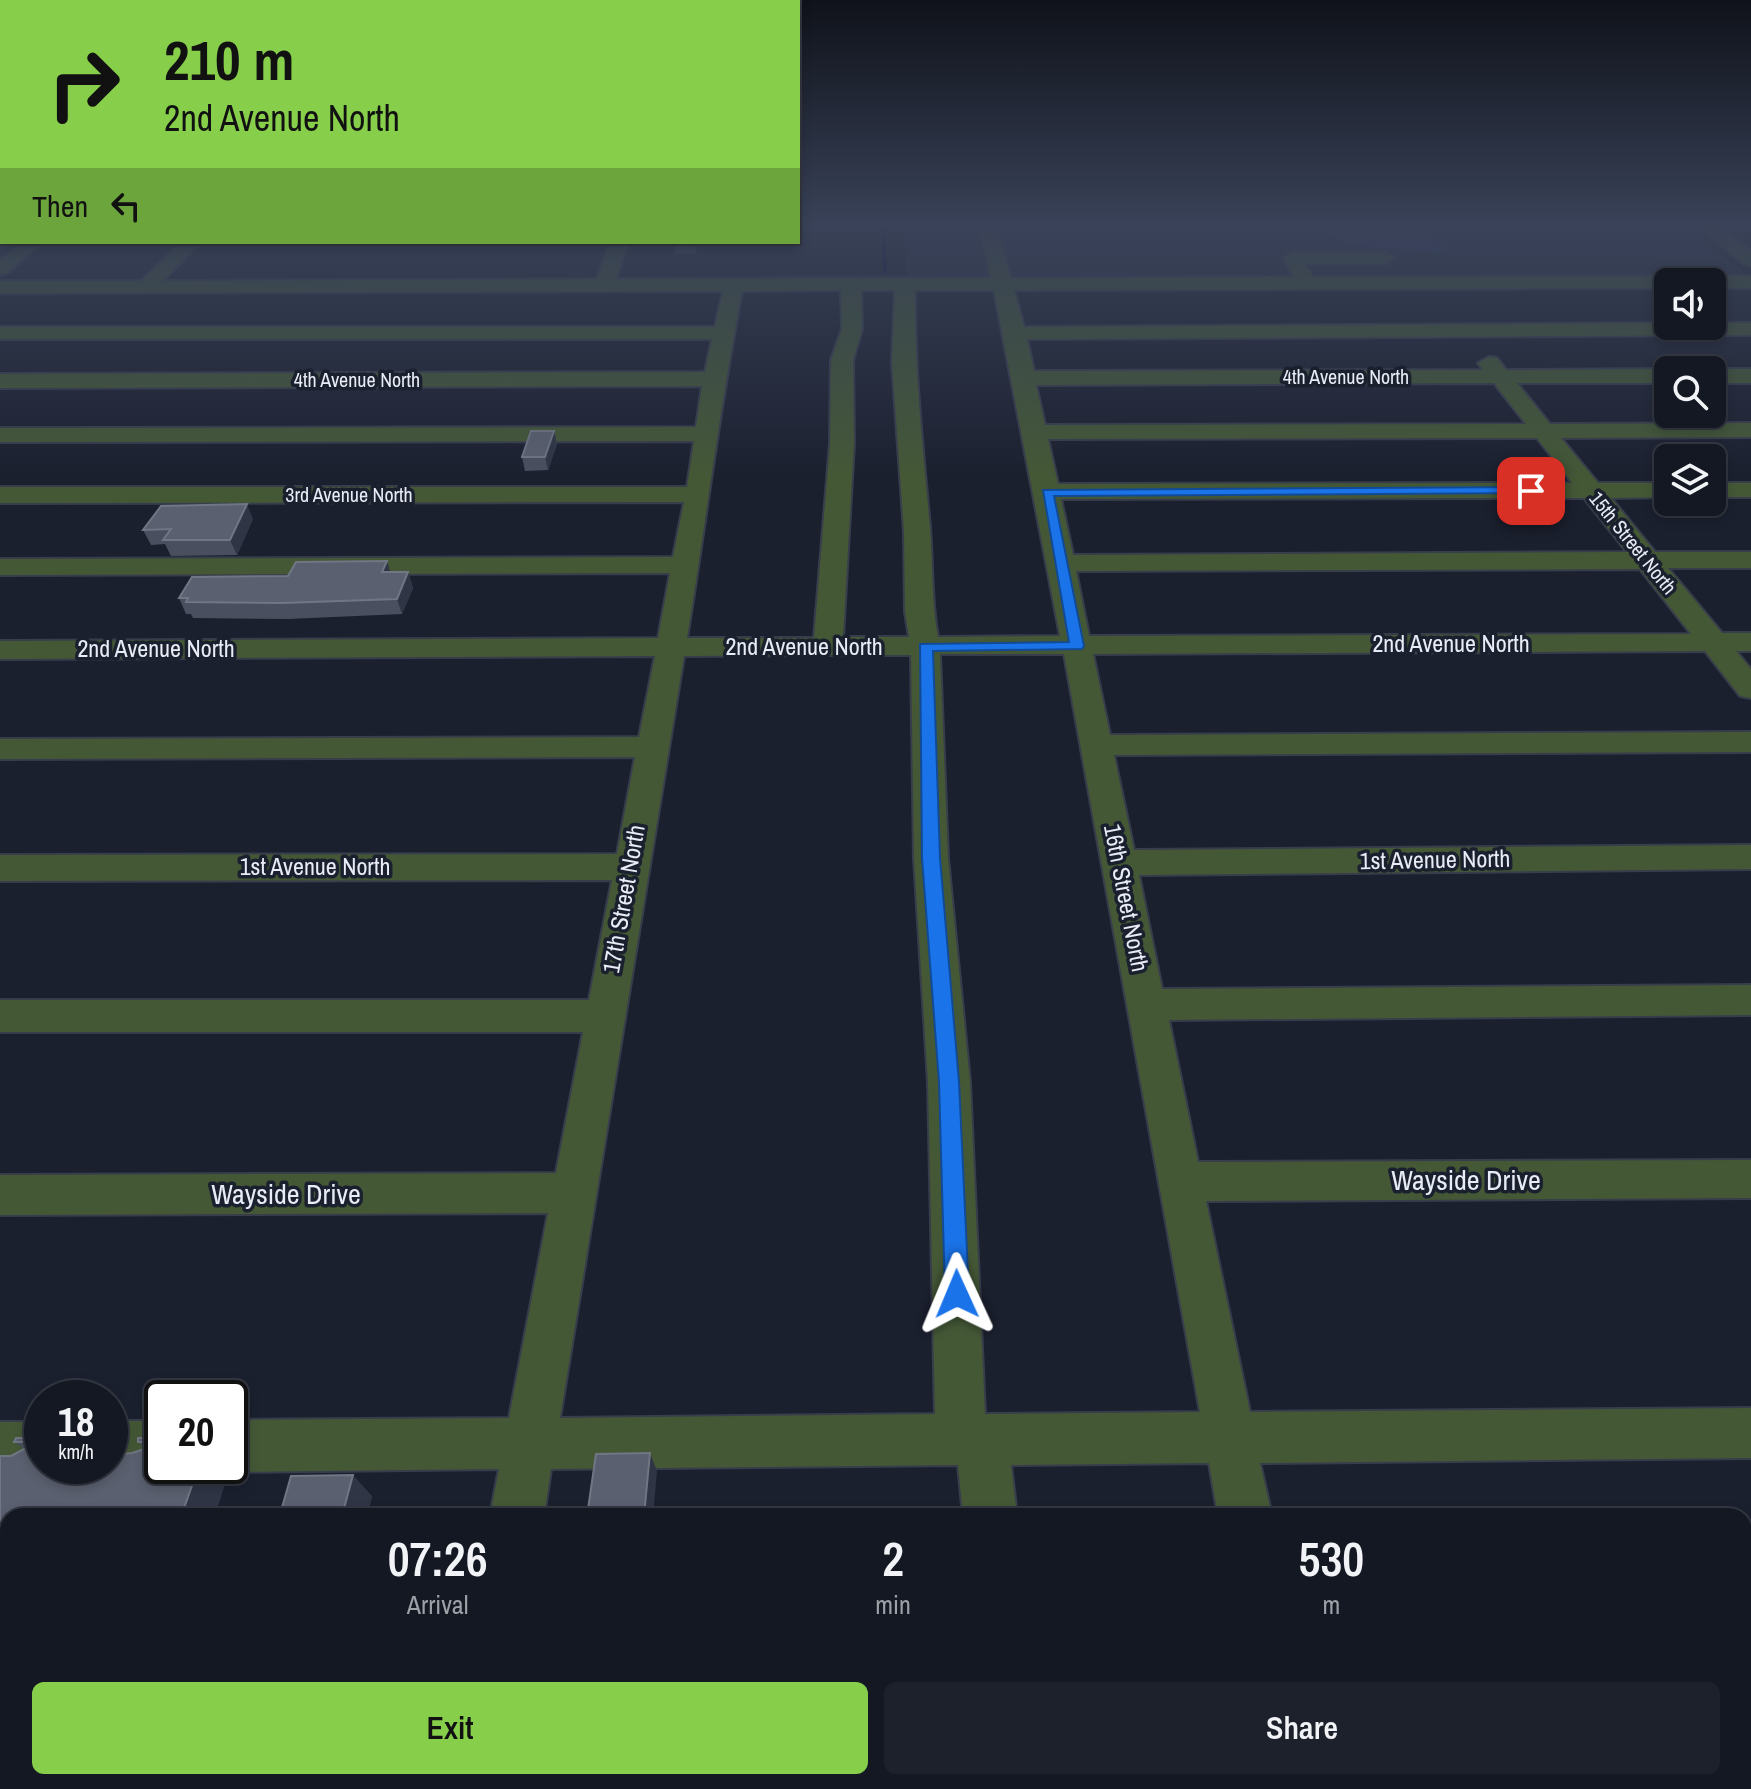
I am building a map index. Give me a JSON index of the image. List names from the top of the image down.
{
  "streets": {
    "street": [
      "4th Avenue North",
      "3rd Avenue North",
      "15th Street North",
      "2nd Avenue North",
      "1st Avenue North",
      "16th Street North",
      "17th Street North",
      "Wayside Drive"
    ]
  },
  "crossings": [
    ["4th Avenue North", "15th Street North"],
    ["4th Avenue North", "16th Street North"],
    ["4th Avenue North", "17th Street North"],
    ["3rd Avenue North", "17th Street North"],
    ["15th Street North", "2nd Avenue North"],
    ["2nd Avenue North", "16th Street North"],
    ["2nd Avenue North", "17th Street North"],
    ["1st Avenue North", "16th Street North"],
    ["1st Avenue North", "17th Street North"],
    ["16th Street North", "Wayside Drive"],
    ["17th Street North", "Wayside Drive"]
  ],
  "page": {
    "turn": ["210 m", "2nd Avenue North"],
    "then": "Then",
    "speed": "18 km/h",
    "limit": "20",
    "eta": [
      "07:26",
      "Arrival",
      "2",
      "min",
      "530",
      "m"
    ],
    "buttons": ["Exit", "Share"]
  }
}
